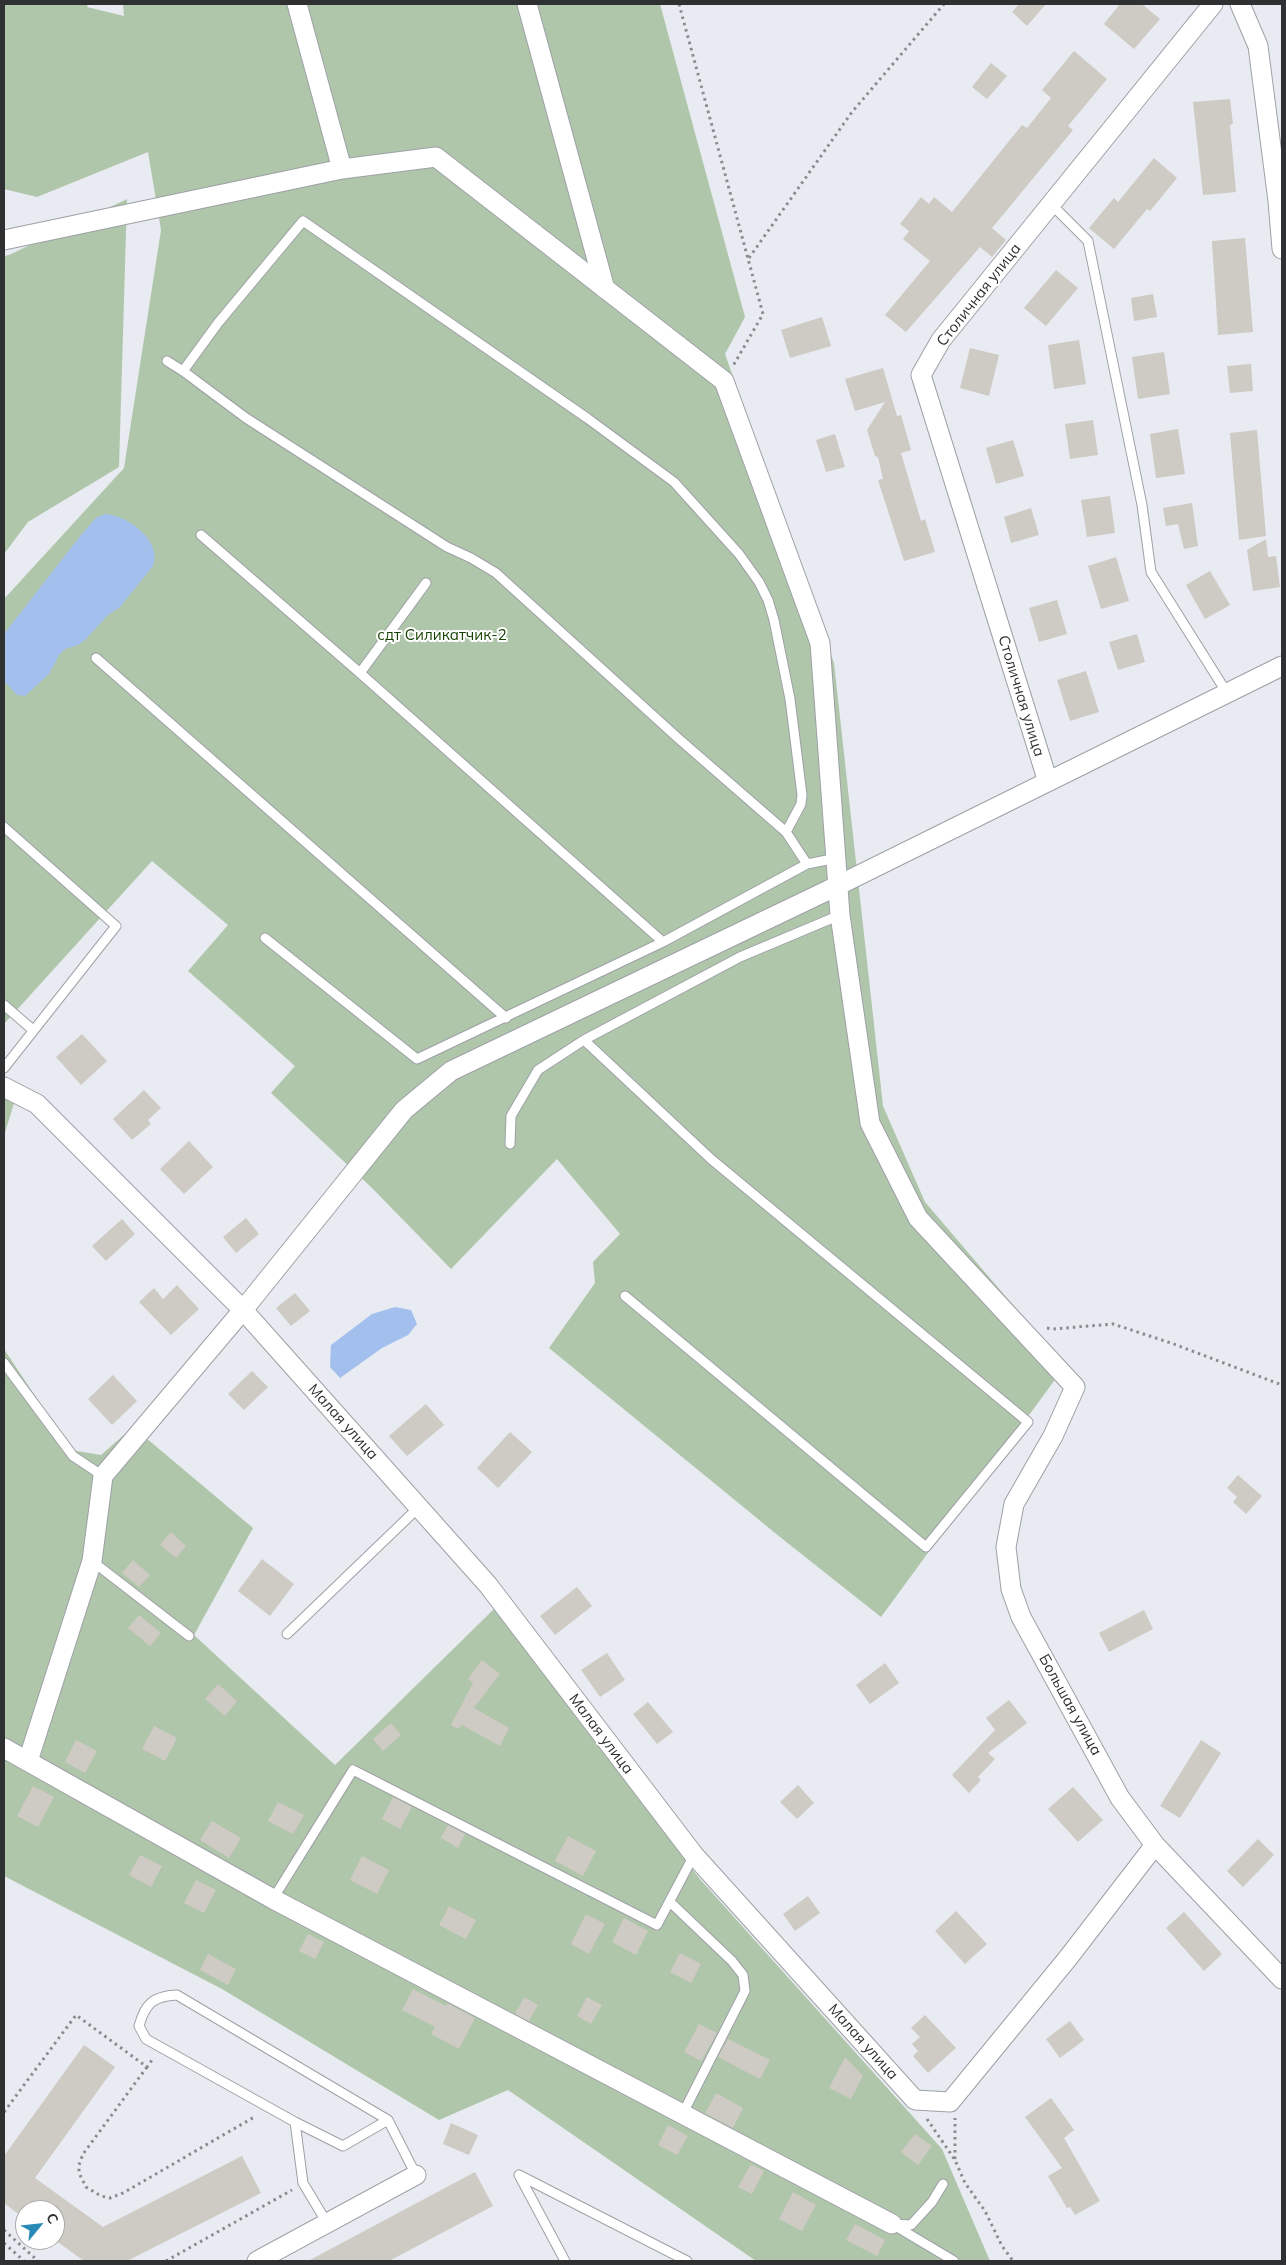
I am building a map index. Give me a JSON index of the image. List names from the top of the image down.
{
  "streets": {
    "street": ["Столичная улица", "Малая улица", "Большая улица"]
  },
  "parks": ["сдт Силикатчик-2"],
  "north": "top right"
}
